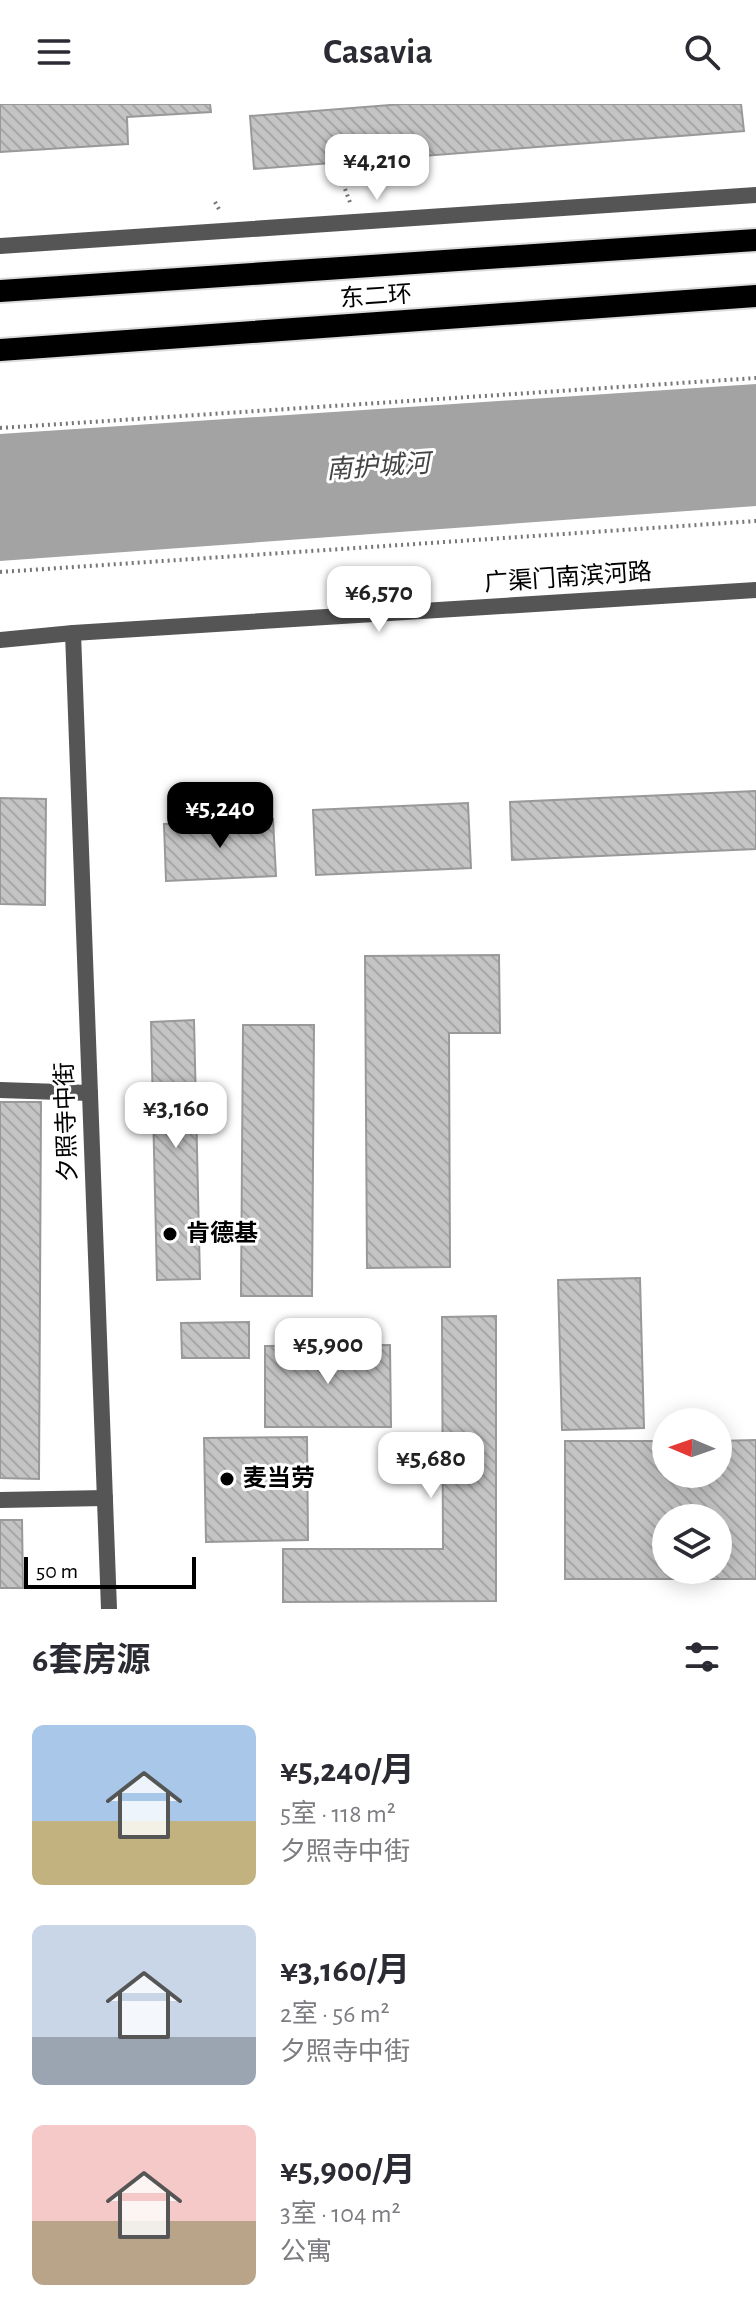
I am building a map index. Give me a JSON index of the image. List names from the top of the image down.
{
  "streets": {
    "highway": ["东二环"],
    "street": ["广渠门南滨河路", "夕照寺中街"]
  },
  "crossings": [
    ["广渠门南滨河路", "夕照寺中街"]
  ],
  "water": ["南护城河"],
  "places": ["肯德基", "麦当劳"],
  "scale_bar": "50 m",
  "north": "left",
  "page": {
    "header": "Casavia",
    "price": [
      "¥4,210",
      "¥6,570",
      "¥5,240",
      "¥3,160",
      "¥5,900",
      "¥5,680"
    ],
    "scale": "50 m",
    "heading": "6套房源",
    "list": [
      {
        "name": "¥5,240/月",
        "note": "5室 · 118 m² · 夕照寺中街"
      },
      {
        "name": "¥3,160/月",
        "note": "2室 · 56 m² · 夕照寺中街"
      },
      {
        "name": "¥5,900/月",
        "note": "3室 · 104 m² · 公寓"
      }
    ]
  }
}
